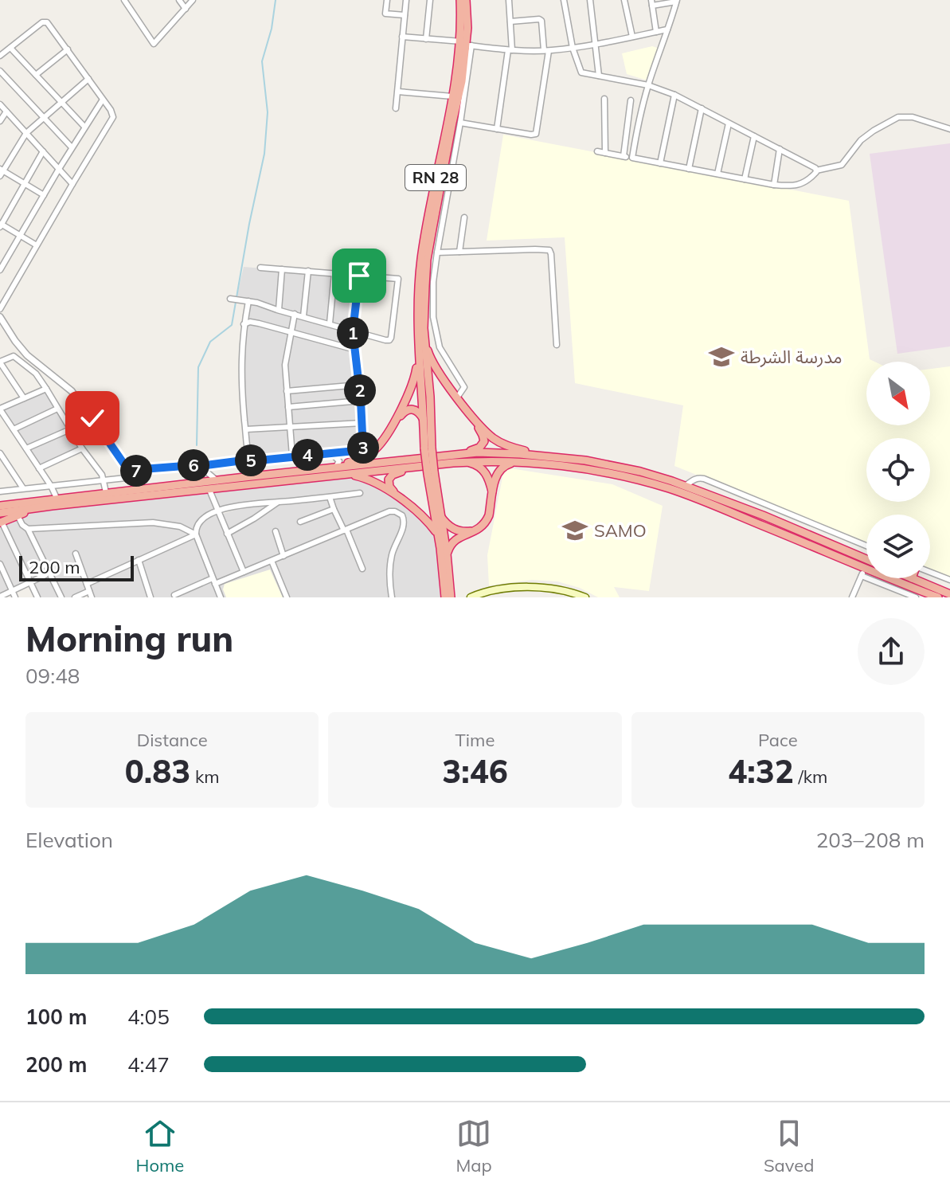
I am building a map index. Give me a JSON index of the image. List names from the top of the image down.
{
  "streets": {
    "highway": ["RN 28"]
  },
  "places": {
    "school or university": ["مدرسة الشرطة", "SAMO"]
  },
  "scale_bar": "200 m",
  "north": "bottom right",
  "page": {
    "pins": [
      "1",
      "2",
      "3",
      "4",
      "5",
      "6",
      "7"
    ],
    "scale": "200 m",
    "heading": ["Morning run", "09:48"],
    "stats": [
      ["Distance", "0.83 km"],
      ["Time", "3:46"],
      ["Pace", "4:32 /km"]
    ],
    "chart": ["Elevation", "203–208 m"],
    "list": [
      {
        "name": "100 m",
        "note": "4:05"
      },
      {
        "name": "200 m",
        "note": "4:47"
      }
    ],
    "tabs": ["Home", "Map", "Saved"]
  }
}
